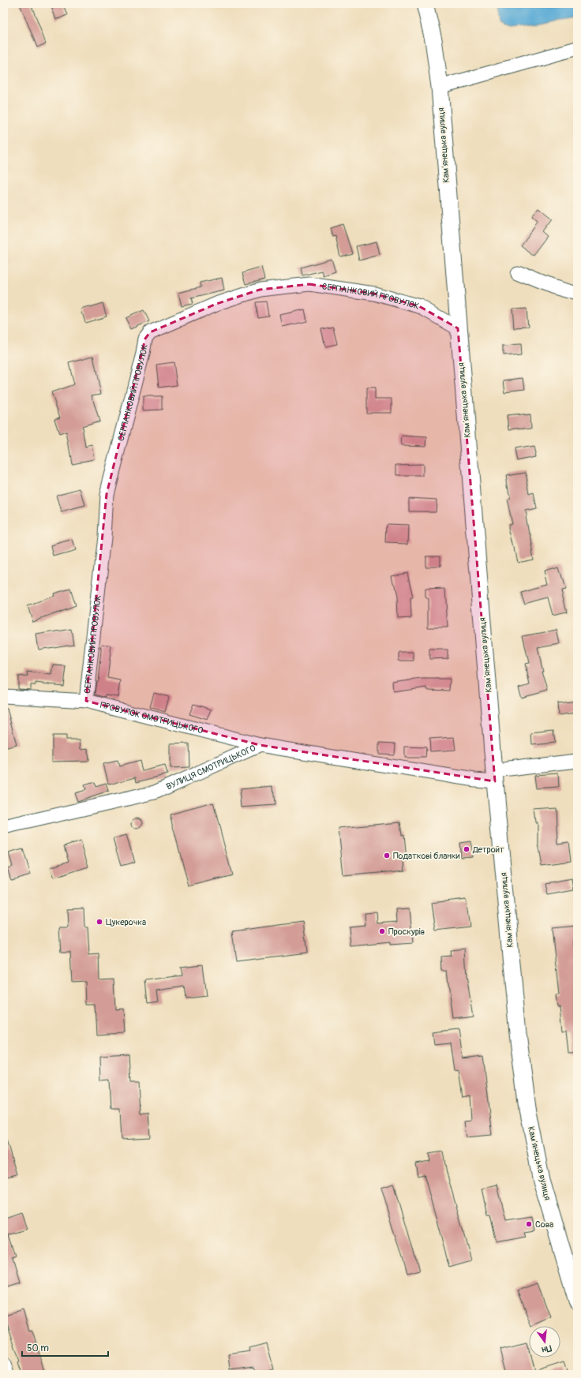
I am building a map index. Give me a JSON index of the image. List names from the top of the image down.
{
  "streets": {
    "main road": ["Камʼянецька вулиця"],
    "street": ["СЕРПАНКОВИЙ ПРОВУЛОК", "ПРОВУЛОК СМОТРИЦЬКОГО", "ВУЛИЦЯ СМОТРИЦЬКОГО"]
  },
  "crossings": [
    ["Камʼянецька вулиця", "СЕРПАНКОВИЙ ПРОВУЛОК"],
    ["Камʼянецька вулиця", "ВУЛИЦЯ СМОТРИЦЬКОГО"],
    ["СЕРПАНКОВИЙ ПРОВУЛОК", "ПРОВУЛОК СМОТРИЦЬКОГО"],
    ["ПРОВУЛОК СМОТРИЦЬКОГО", "ВУЛИЦЯ СМОТРИЦЬКОГО"]
  ],
  "places": [
    "Детройт",
    "Податкові бланки",
    "Цукерочка",
    "Проскурів",
    "Сова"
  ],
  "scale_bar": "50 m",
  "north": "bottom"
}
